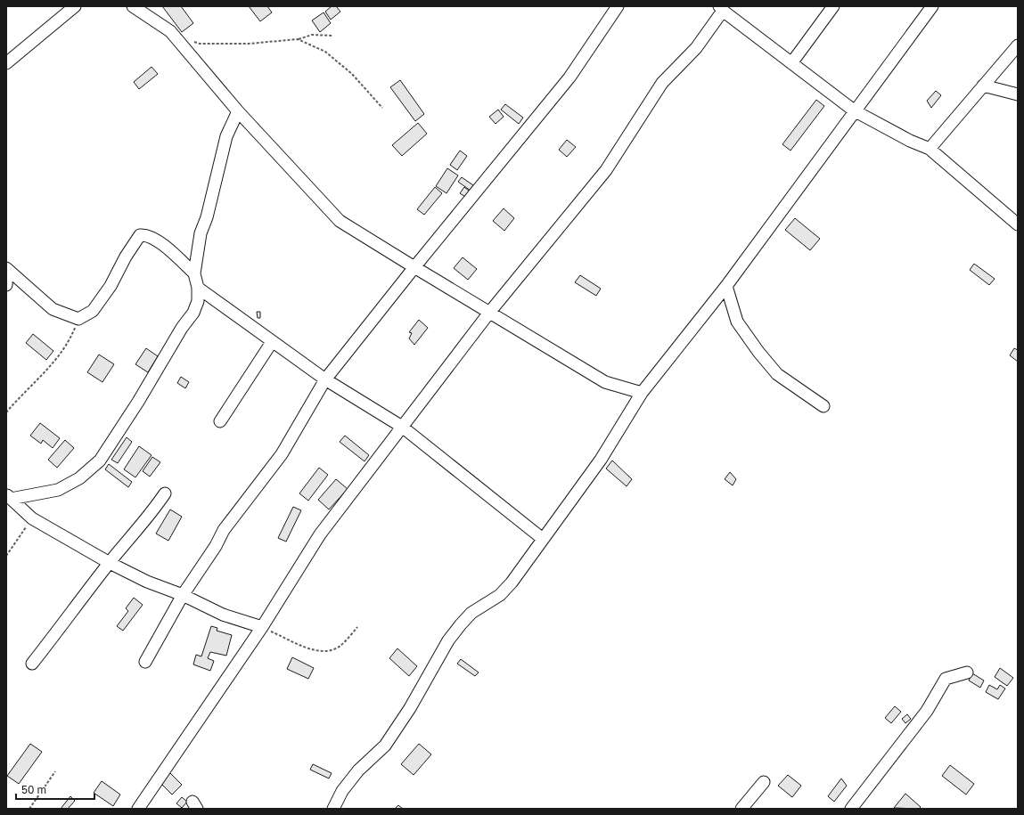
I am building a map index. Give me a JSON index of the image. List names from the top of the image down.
{
  "scale_bar": "50 m"
}
